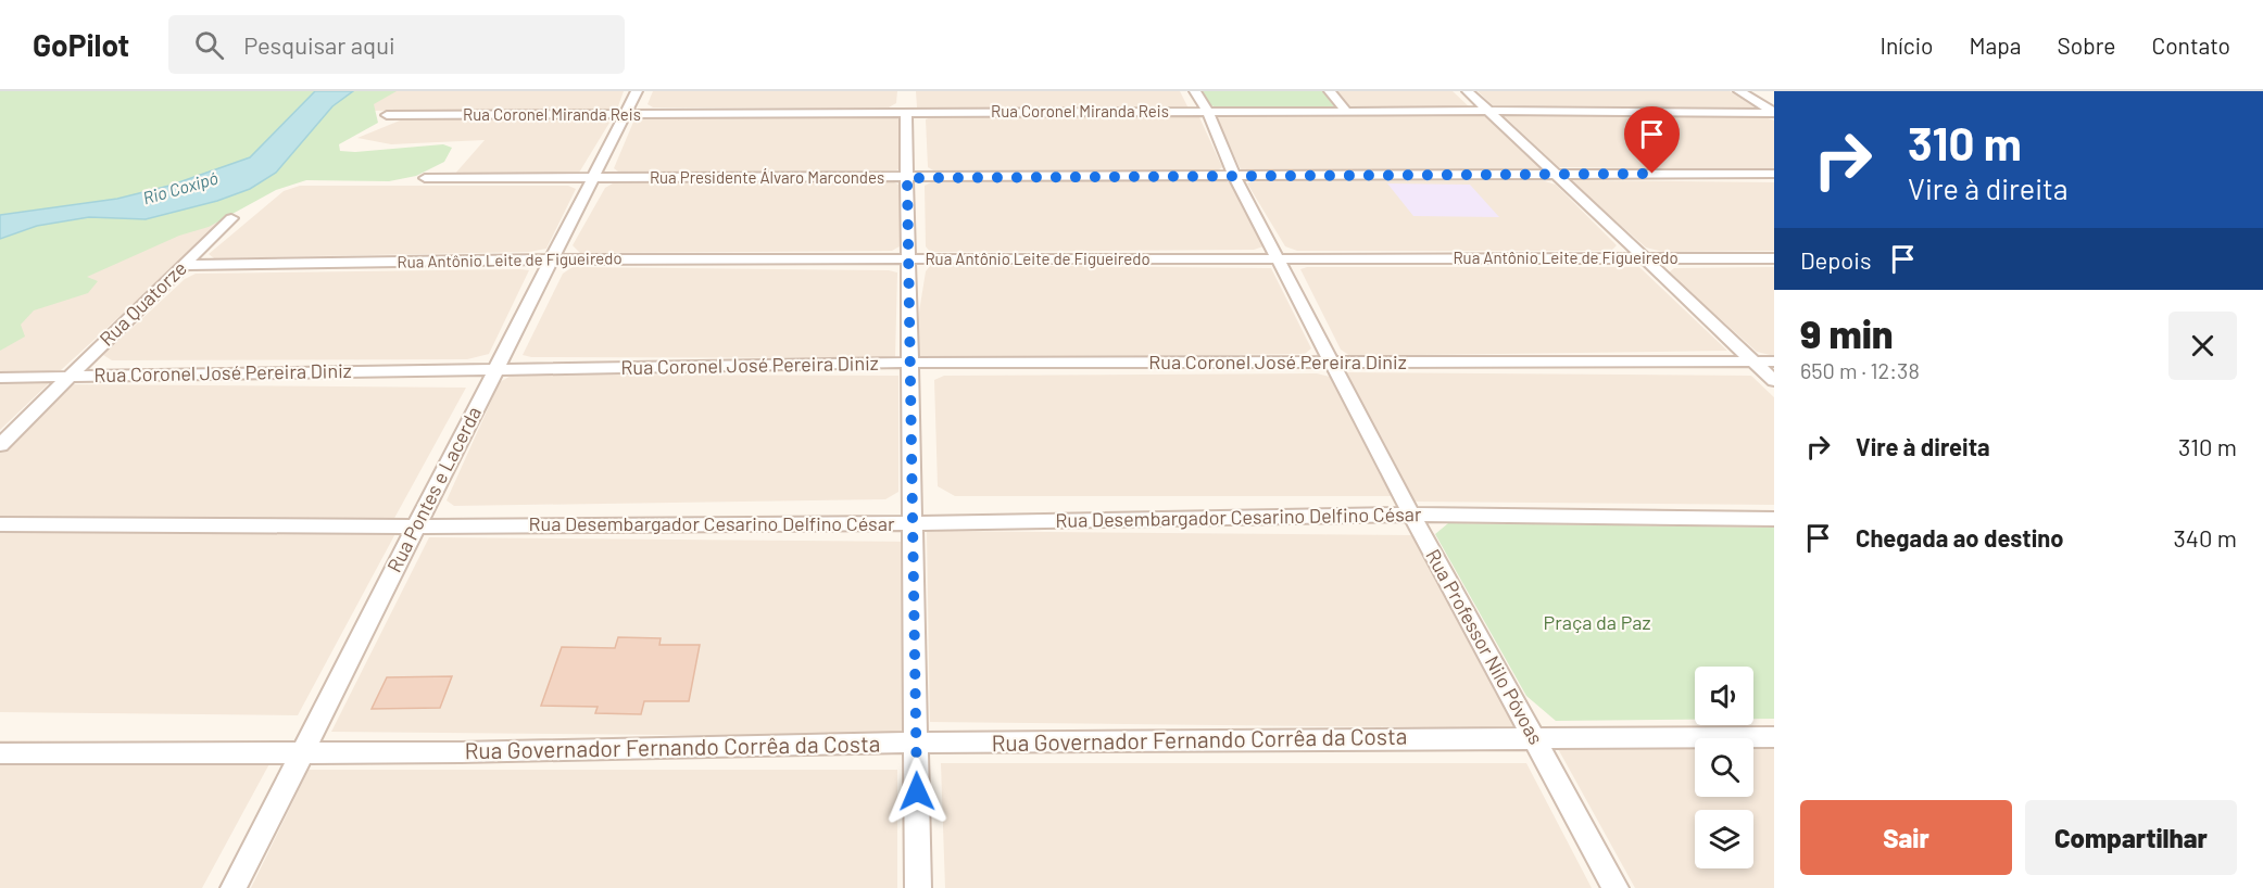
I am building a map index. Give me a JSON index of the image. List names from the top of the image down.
{
  "streets": {
    "street": [
      "Rua Coronel Miranda Reis",
      "Rua Presidente Álvaro Marcondes",
      "Rua Antônio Leite de Figueiredo",
      "Rua Quatorze",
      "Rua Coronel José Pereira Diniz",
      "Rua Pontes e Lacerda",
      "Rua Desembargador Cesarino Delfino César",
      "Rua Professor Nilo Póvoas",
      "Rua Governador Fernando Corrêa da Costa"
    ]
  },
  "crossings": [
    ["Rua Coronel Miranda Reis", "Rua Pontes e Lacerda"],
    ["Rua Coronel Miranda Reis", "Rua Professor Nilo Póvoas"],
    ["Rua Presidente Álvaro Marcondes", "Rua Pontes e Lacerda"],
    ["Rua Presidente Álvaro Marcondes", "Rua Professor Nilo Póvoas"],
    ["Rua Antônio Leite de Figueiredo", "Rua Quatorze"],
    ["Rua Antônio Leite de Figueiredo", "Rua Pontes e Lacerda"],
    ["Rua Antônio Leite de Figueiredo", "Rua Professor Nilo Póvoas"],
    ["Rua Quatorze", "Rua Coronel José Pereira Diniz"],
    ["Rua Coronel José Pereira Diniz", "Rua Pontes e Lacerda"],
    ["Rua Coronel José Pereira Diniz", "Rua Professor Nilo Póvoas"],
    ["Rua Pontes e Lacerda", "Rua Desembargador Cesarino Delfino César"],
    ["Rua Pontes e Lacerda", "Rua Governador Fernando Corrêa da Costa"],
    ["Rua Desembargador Cesarino Delfino César", "Rua Professor Nilo Póvoas"],
    ["Rua Professor Nilo Póvoas", "Rua Governador Fernando Corrêa da Costa"]
  ],
  "water": ["Rio Coxipó"],
  "parks": ["Praça da Paz"],
  "page": {
    "header": "GoPilot",
    "search": "Pesquisar aqui",
    "nav": [
      "Início",
      "Mapa",
      "Sobre",
      "Contato"
    ],
    "turn": ["310 m", "Vire à direita"],
    "then": "Depois",
    "heading": ["9 min", "650 m · 12:38"],
    "list": [
      {
        "name": "Vire à direita",
        "value": "310 m"
      },
      {
        "name": "Chegada ao destino",
        "value": "340 m"
      }
    ],
    "buttons": ["Sair", "Compartilhar"]
  }
}
